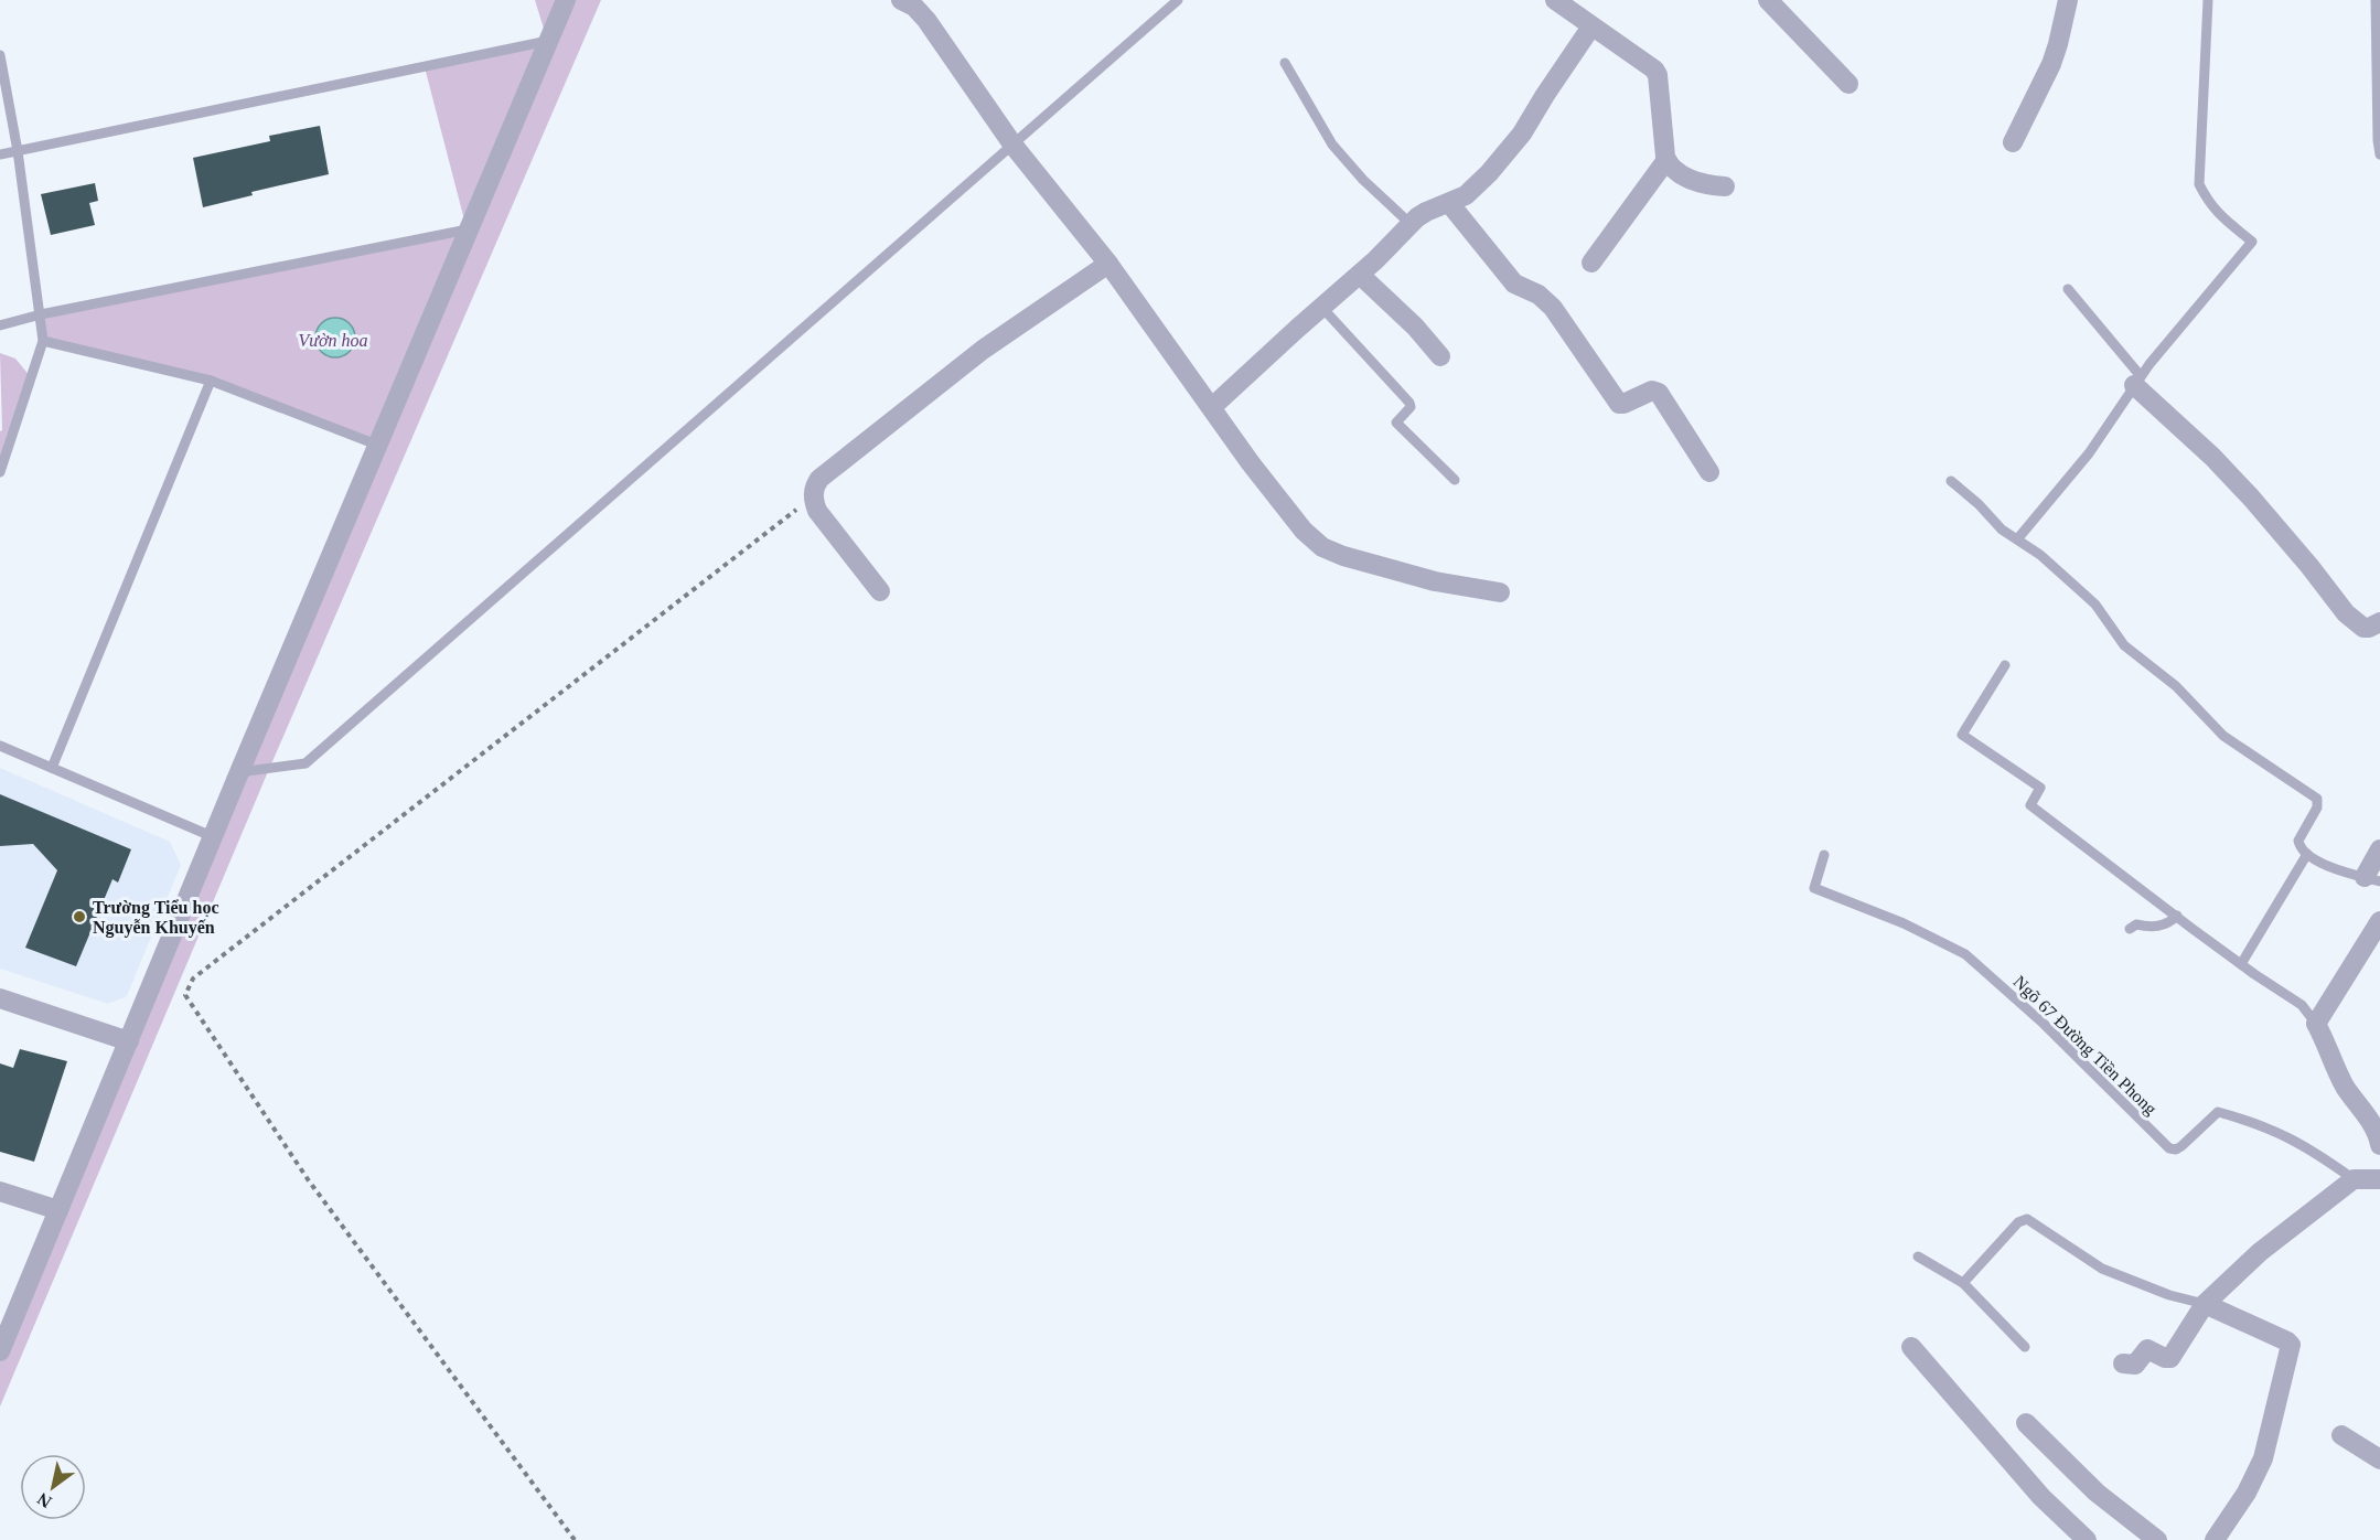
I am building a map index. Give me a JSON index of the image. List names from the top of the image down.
{
  "streets": {
    "lane": ["Ngõ 67 Đường Tiền Phong"]
  },
  "parks": ["Vườn hoa"],
  "places": ["Trường Tiểu học Nguyễn Khuyến"],
  "north": "bottom left"
}
